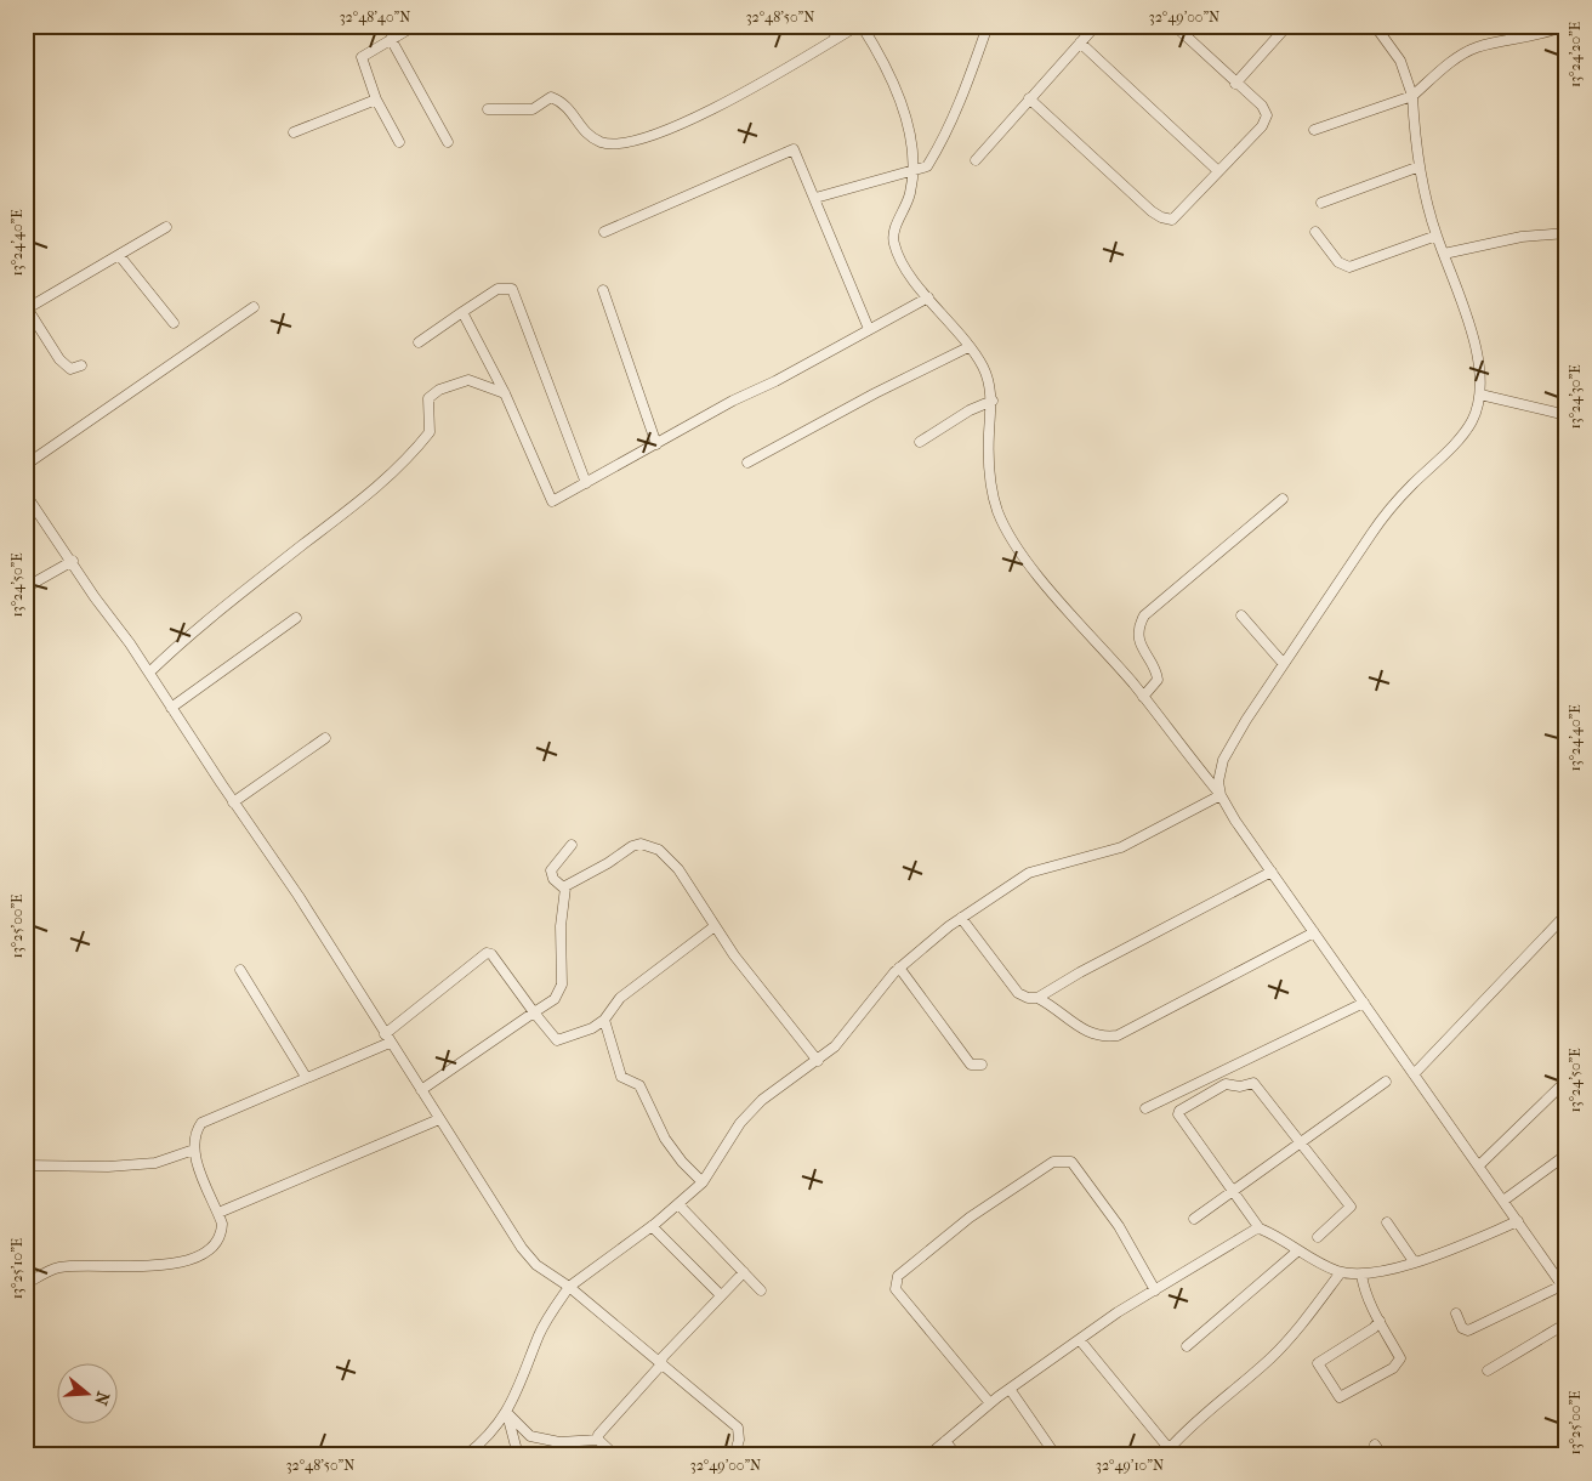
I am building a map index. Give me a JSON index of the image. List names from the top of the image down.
{
  "north": "right",
  "coordinates": [
    "32°48'40\"N",
    "32°48'50\"N",
    "32°49'00\"N",
    "13°24'20\"E",
    "13°24'40\"E",
    "13°24'30\"E",
    "13°24'50\"E",
    "13°25'00\"E",
    "13°25'10\"E",
    "32°49'10\"N"
  ]
}
